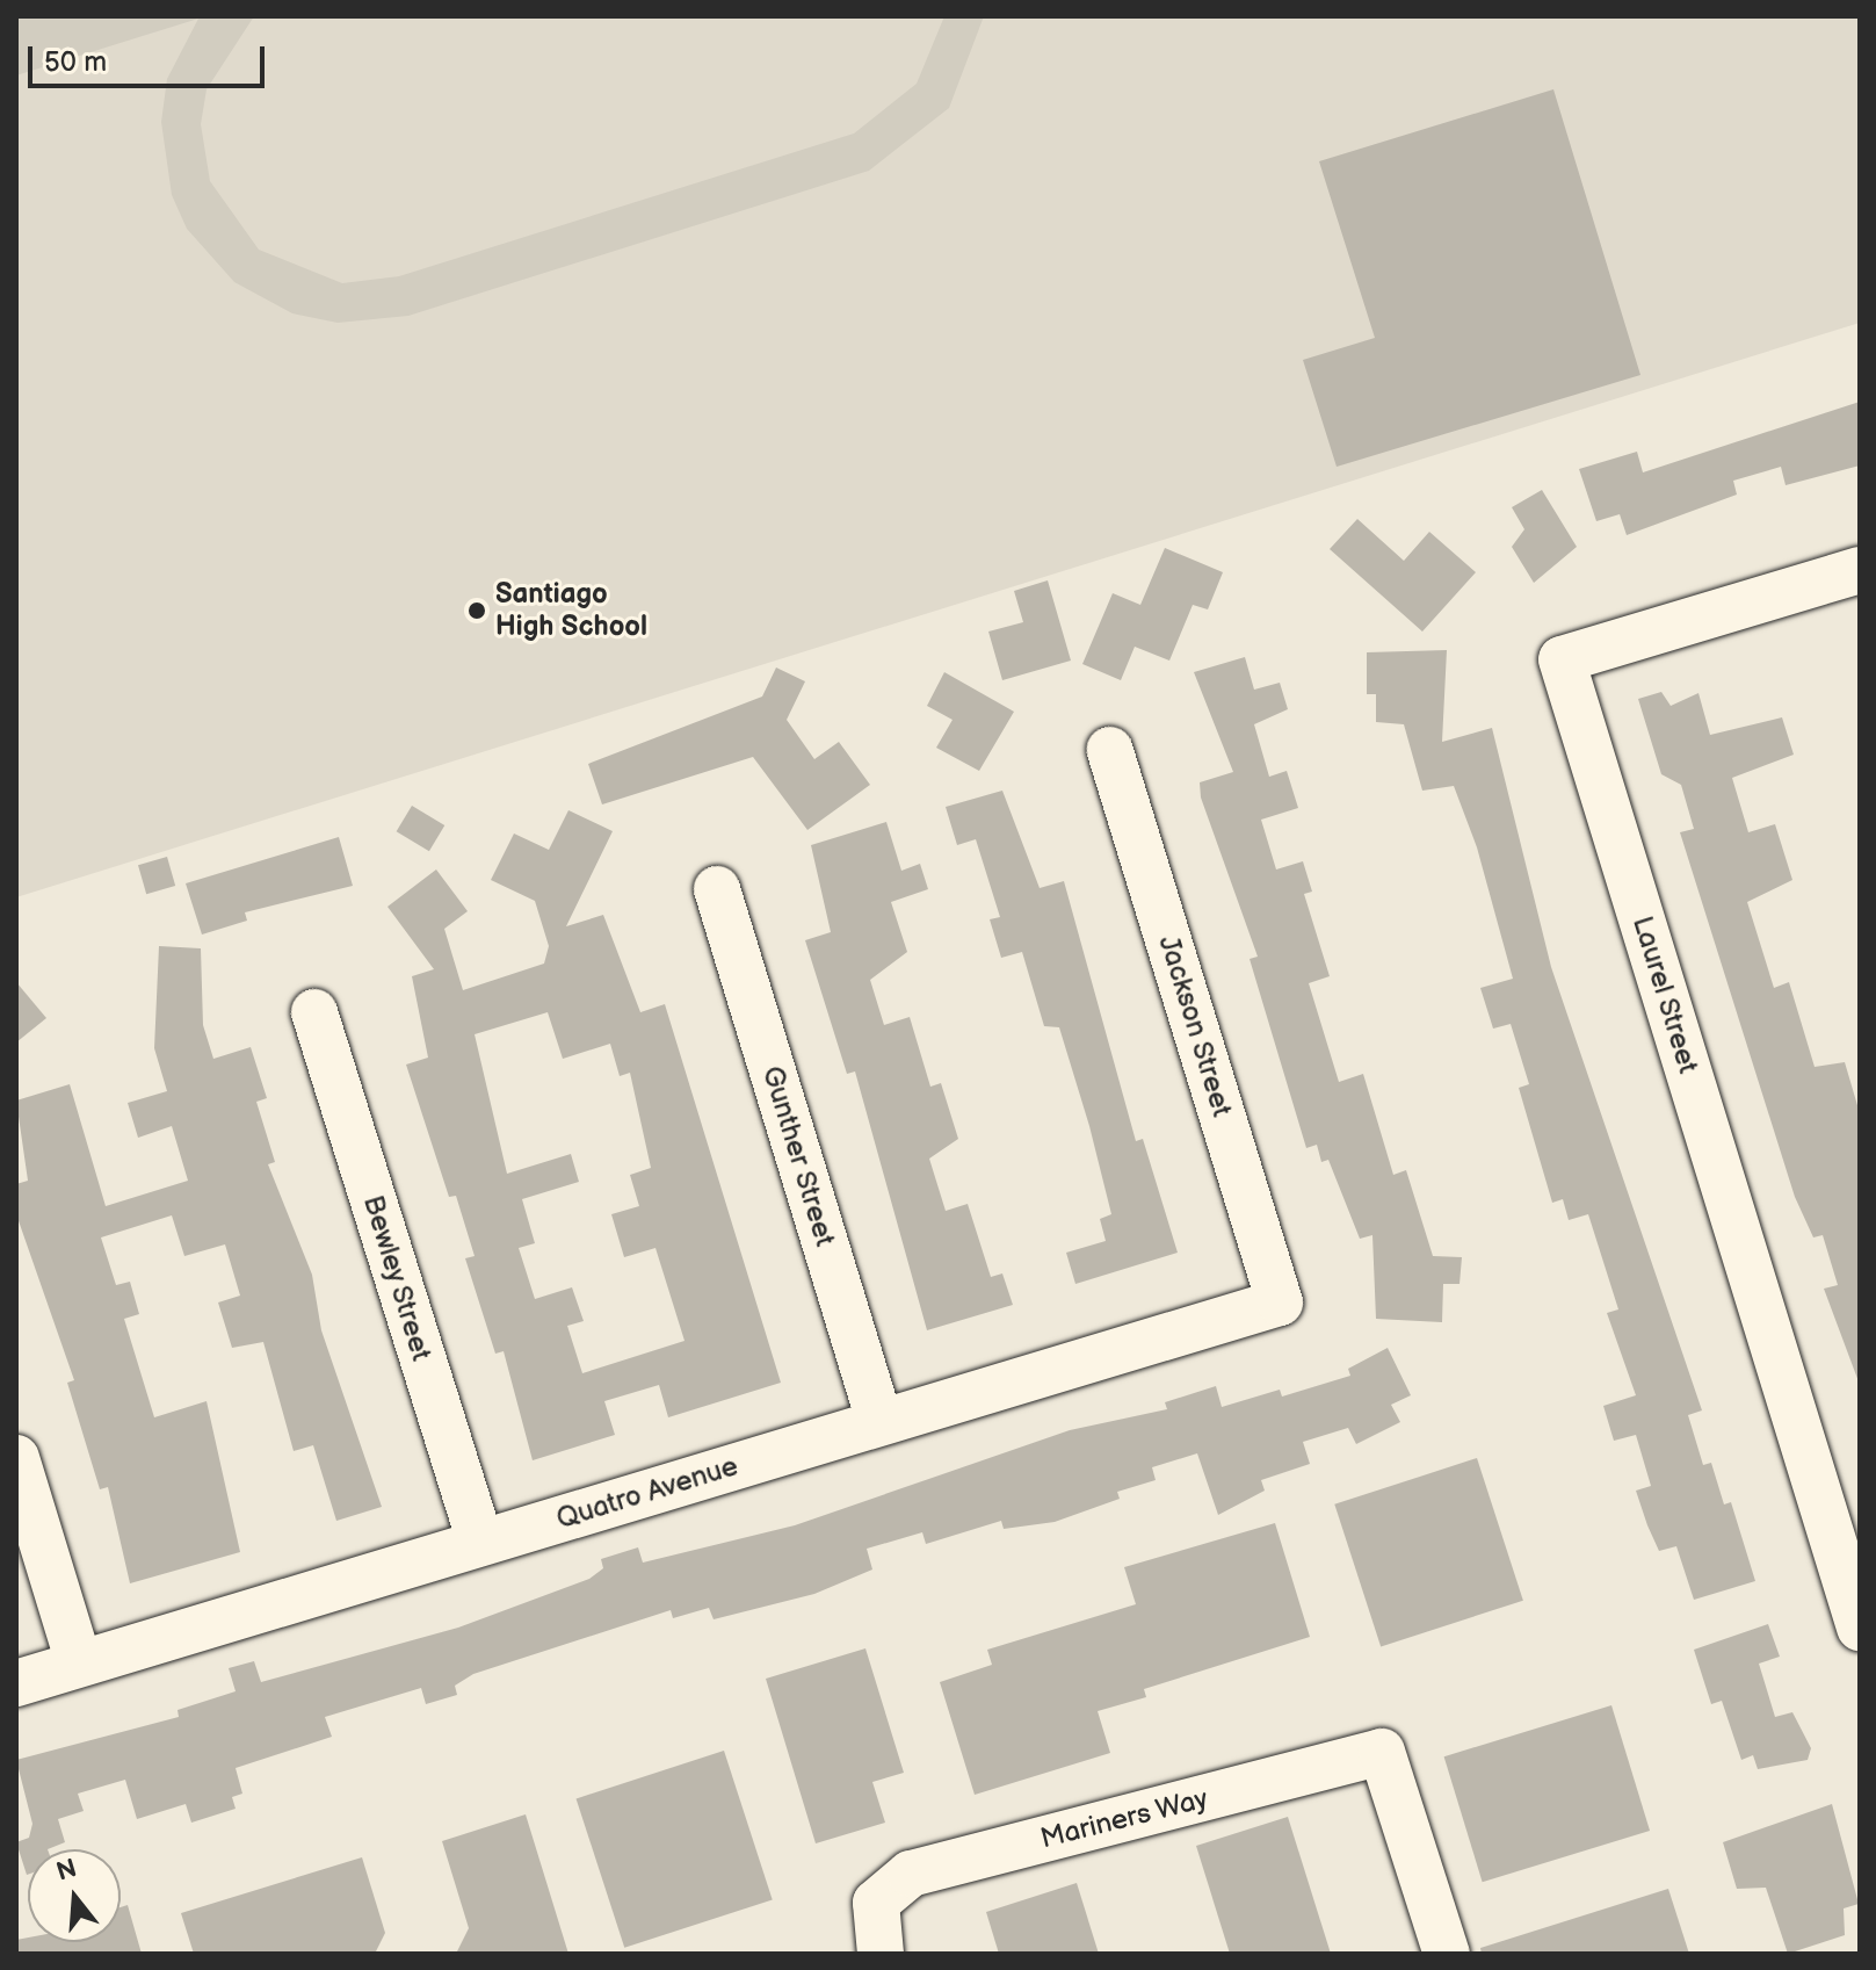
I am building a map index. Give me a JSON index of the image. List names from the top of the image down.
{
  "streets": {
    "street": [
      "Laurel Street",
      "Jackson Street",
      "Gunther Street",
      "Bewley Street",
      "Quatro Avenue",
      "Mariners Way"
    ]
  },
  "crossings": [
    ["Jackson Street", "Quatro Avenue"],
    ["Gunther Street", "Quatro Avenue"],
    ["Bewley Street", "Quatro Avenue"]
  ],
  "places": ["Santiago High School"],
  "scale_bar": "50 m",
  "north": "top"
}
